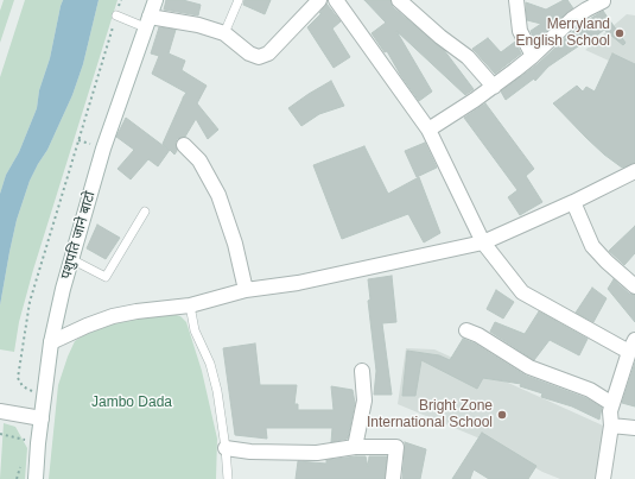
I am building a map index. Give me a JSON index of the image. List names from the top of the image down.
{
  "streets": {
    "street": ["पशुपति जाने बाटो"]
  },
  "parks": ["Jambo Dada"],
  "places": ["Merryland English School", "Bright Zone International School"]
}
